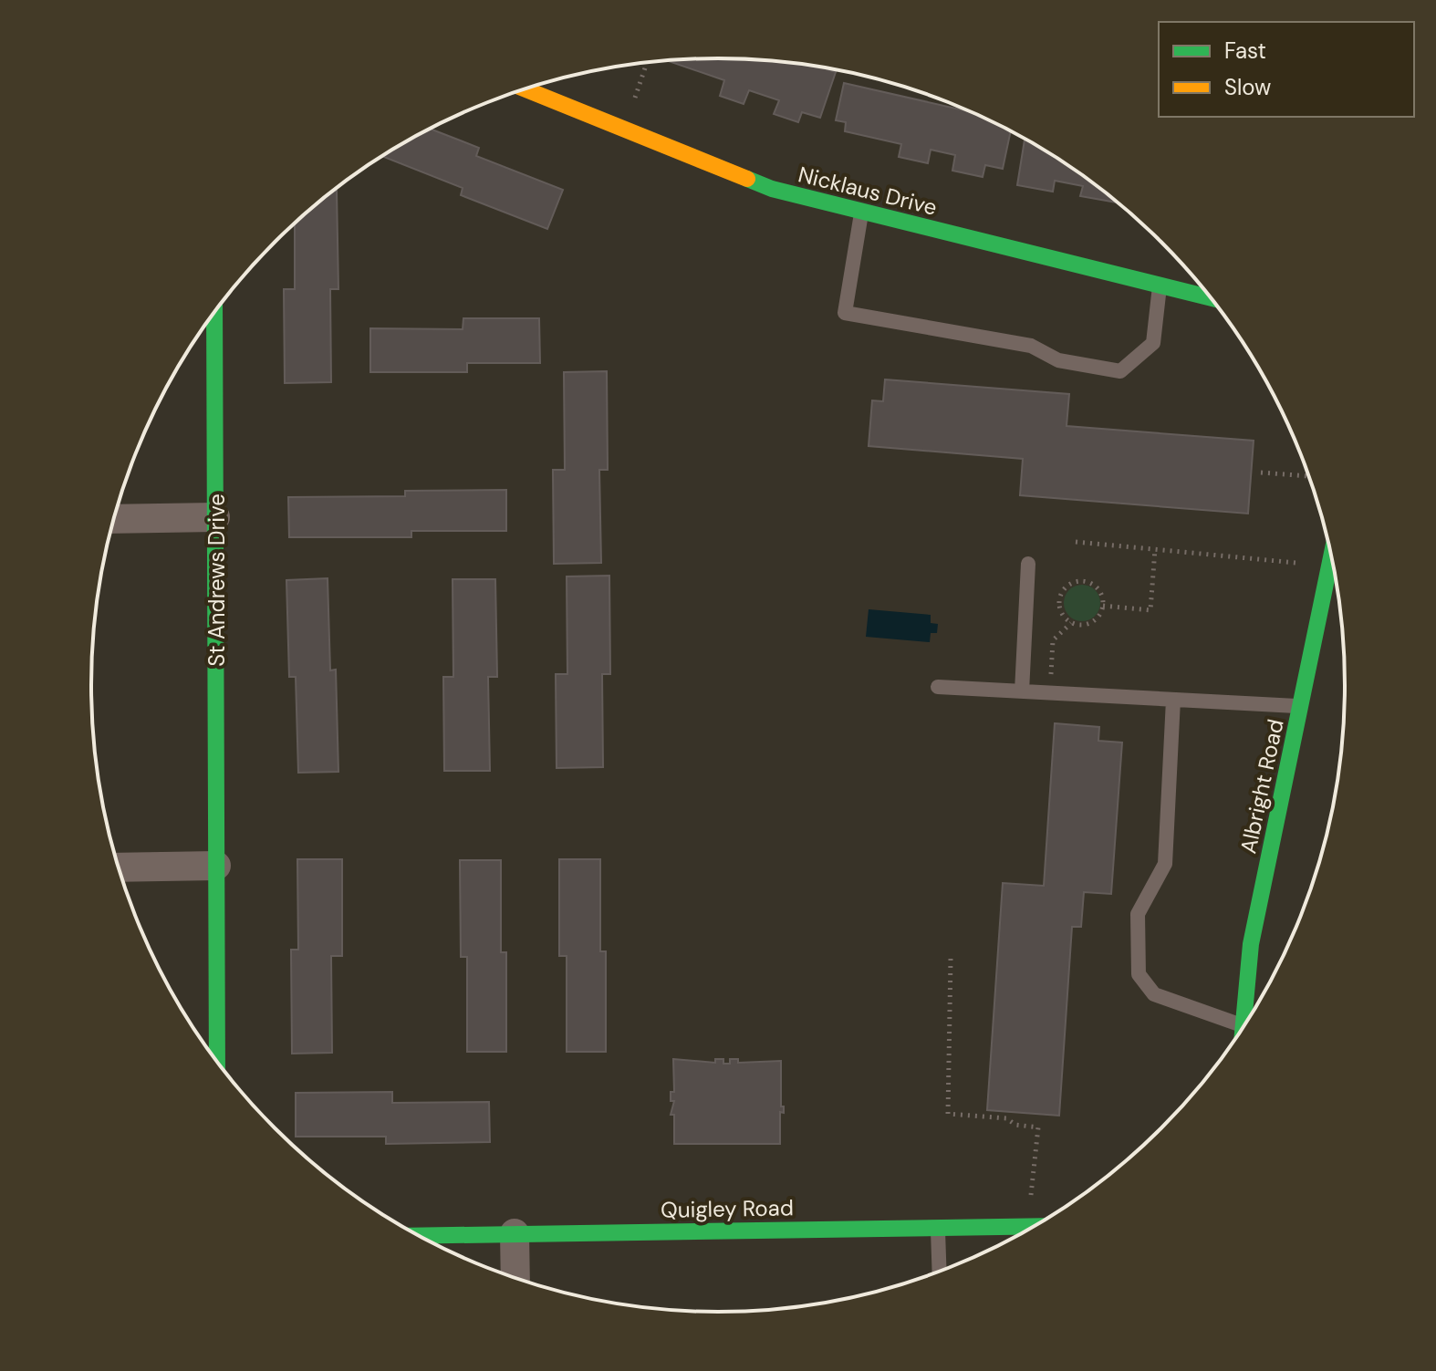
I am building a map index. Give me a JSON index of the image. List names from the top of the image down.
{
  "streets": {
    "street": [
      "Nicklaus Drive",
      "St Andrews Drive",
      "Albright Road",
      "Quigley Road"
    ]
  },
  "legend": ["Fast", "Slow"]
}
